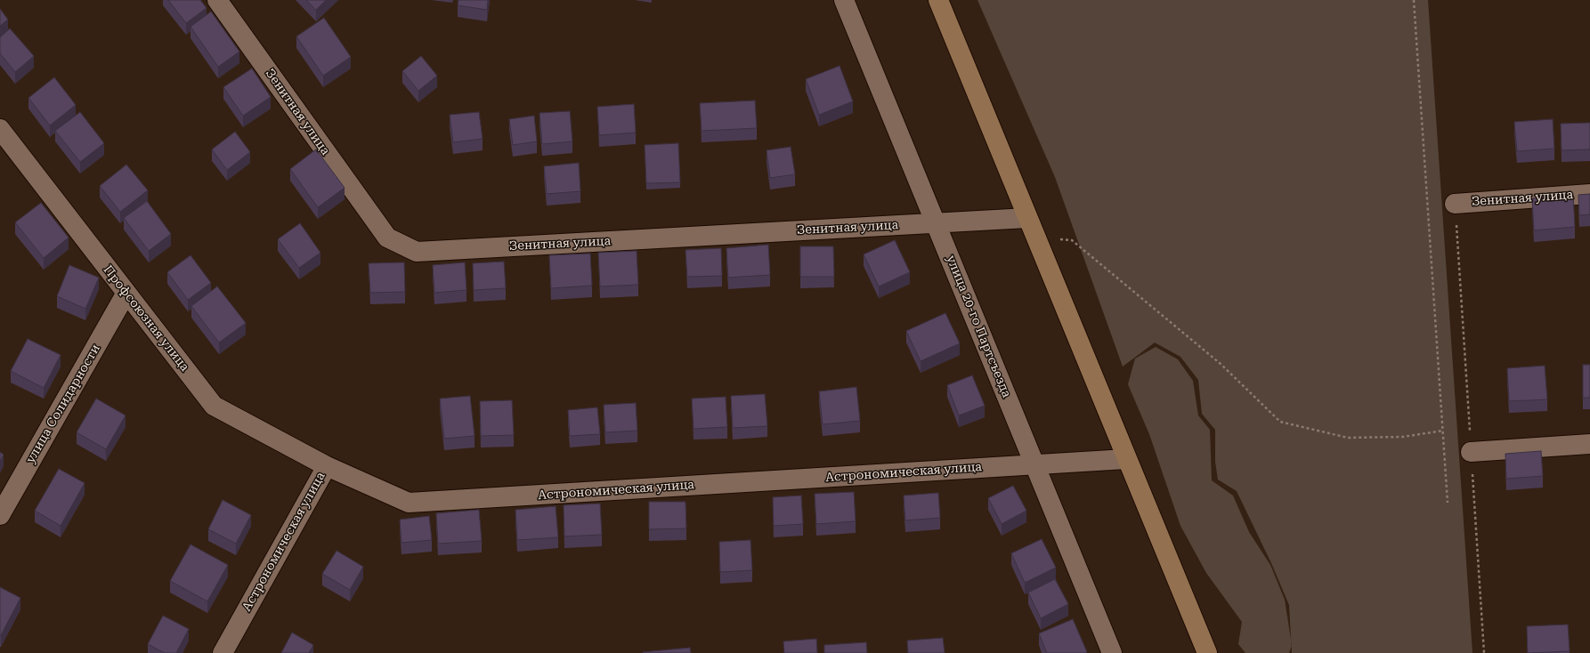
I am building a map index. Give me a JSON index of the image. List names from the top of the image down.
{
  "streets": {
    "street": [
      "Зенитная улица",
      "Профсоюзная улица",
      "улица 20-го Партсъезда",
      "улица Солидарности",
      "Астрономическая улица"
    ]
  },
  "crossings": [
    ["Зенитная улица", "улица 20-го Партсъезда"],
    ["Профсоюзная улица", "улица Солидарности"],
    ["Профсоюзная улица", "Астрономическая улица"],
    ["улица 20-го Партсъезда", "Астрономическая улица"]
  ]
}
